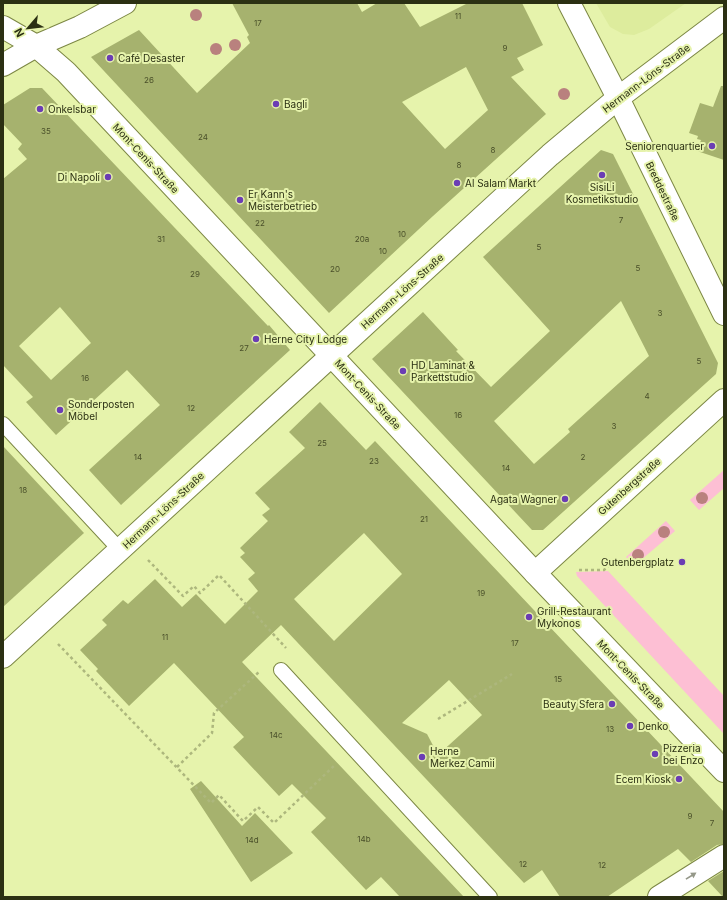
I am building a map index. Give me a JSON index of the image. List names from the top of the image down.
{
  "streets": {
    "street": [
      "Hermann-Löns-Straße",
      "Mont-Cenis-Straße",
      "Breddestraße",
      "Gutenbergstraße"
    ]
  },
  "crossings": [
    ["Hermann-Löns-Straße", "Mont-Cenis-Straße"],
    ["Hermann-Löns-Straße", "Breddestraße"],
    ["Mont-Cenis-Straße", "Gutenbergstraße"]
  ],
  "places": [
    "Café Desaster",
    "Bagli",
    "Onkelsbar",
    "Seniorenquartier",
    "SisiLi Kosmetikstudio",
    "Di Napoli",
    "Al Salam Markt",
    "Er Kann's Meisterbetrieb",
    "Herne City Lodge",
    "HD Laminat & Parkettstudio",
    "Sonderposten Möbel",
    "Agata Wagner",
    "Gutenbergplatz",
    "Grill-Restaurant Mykonos",
    "Beauty Sfera",
    "Denko",
    "Pizzeria bei Enzo",
    "Herne Merkez Camii",
    "Ecem Kiosk"
  ],
  "house_numbers": [
    "11",
    "17",
    "9",
    "26",
    "35",
    "24",
    "8",
    "8",
    "7",
    "22",
    "10",
    "31",
    "20a",
    "5",
    "10",
    "5",
    "20",
    "29",
    "3",
    "27",
    "5",
    "16",
    "4",
    "12",
    "16",
    "3",
    "25",
    "14",
    "2",
    "23",
    "14",
    "18",
    "21",
    "19",
    "11",
    "17",
    "15",
    "13",
    "14c",
    "9",
    "7",
    "14b",
    "14d",
    "12",
    "12"
  ],
  "north": "bottom left"
}
